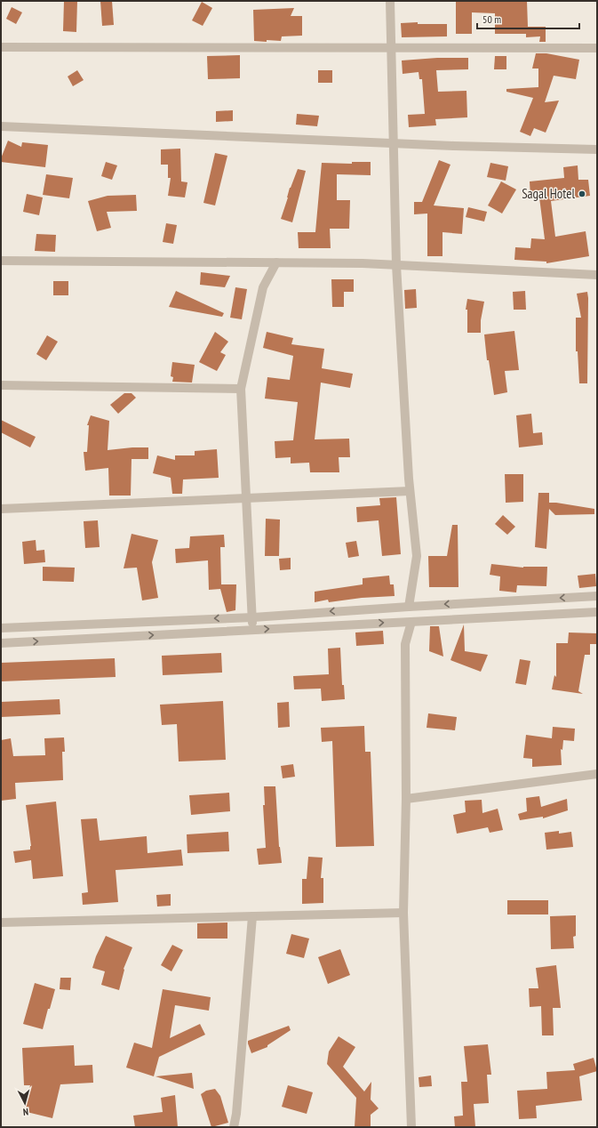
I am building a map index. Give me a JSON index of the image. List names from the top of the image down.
{
  "places": ["Sagal Hotel"],
  "scale_bar": "50 m",
  "north": "bottom"
}
